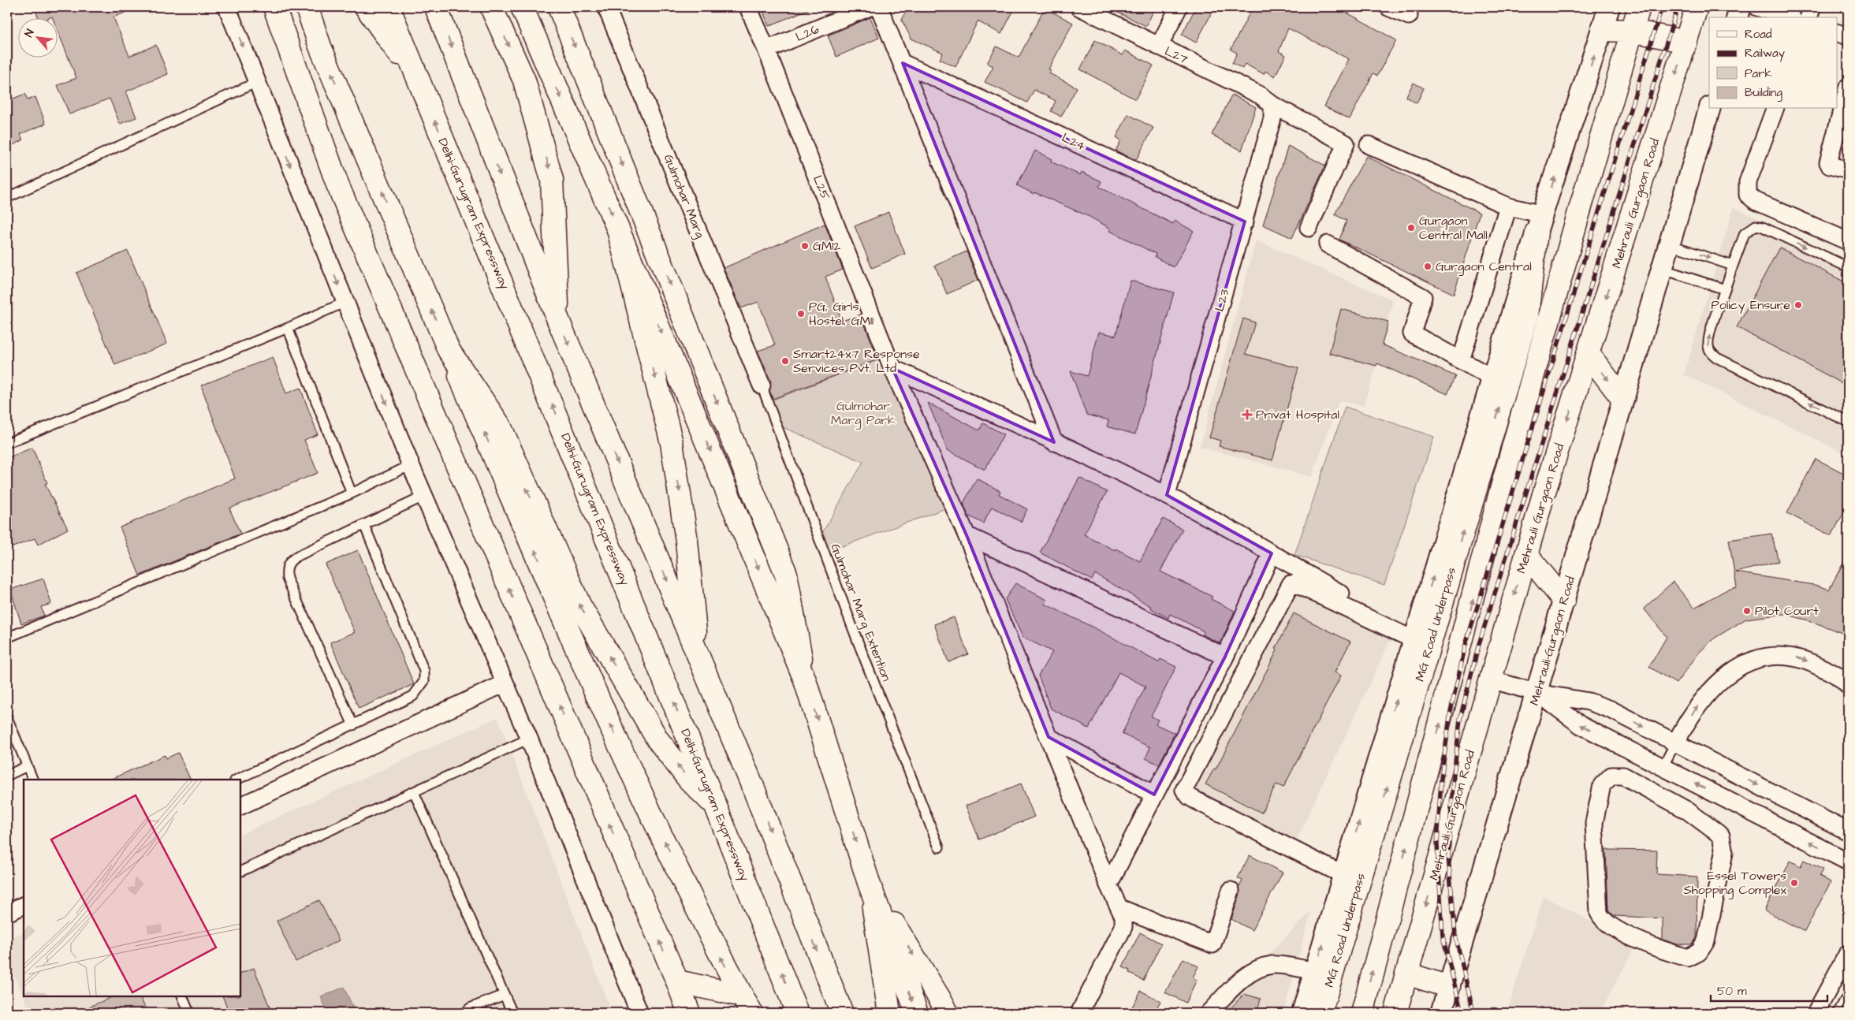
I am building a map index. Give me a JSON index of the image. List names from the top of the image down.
{
  "streets": {
    "main road": ["Mehrauli Gurgaon Road", "Delhi-Gurugram Expressway", "MG Road Underpass"],
    "street": [
      "L26",
      "L27",
      "L24",
      "L25",
      "Gulmohar Marg",
      "L23",
      "Mehrauli-Gurgaon Road"
    ],
    "lane": ["Gulmohar Marg Extention"]
  },
  "crossings": [
    ["L26", "L25"],
    ["L27", "L23"],
    ["L24", "L23"],
    ["Gulmohar Marg", "Gulmohar Marg Extention"]
  ],
  "parks": ["Gulmohar Marg Park"],
  "places": {
    "other": [
      "Gurgaon Central Mall",
      "GM12",
      "Gurgaon Central",
      "Policy Ensure",
      "PG, Girls Hostel, GM11",
      "Smart24x7 Response Services Pvt. Ltd",
      "Pilot Court",
      "Essel Towers Shopping Complex"
    ],
    "health": ["Privat Hospital"]
  },
  "legend": [
    "Road",
    "Railway",
    "Park",
    "Building"
  ],
  "scale_bar": "50 m",
  "north": "top left"
}
